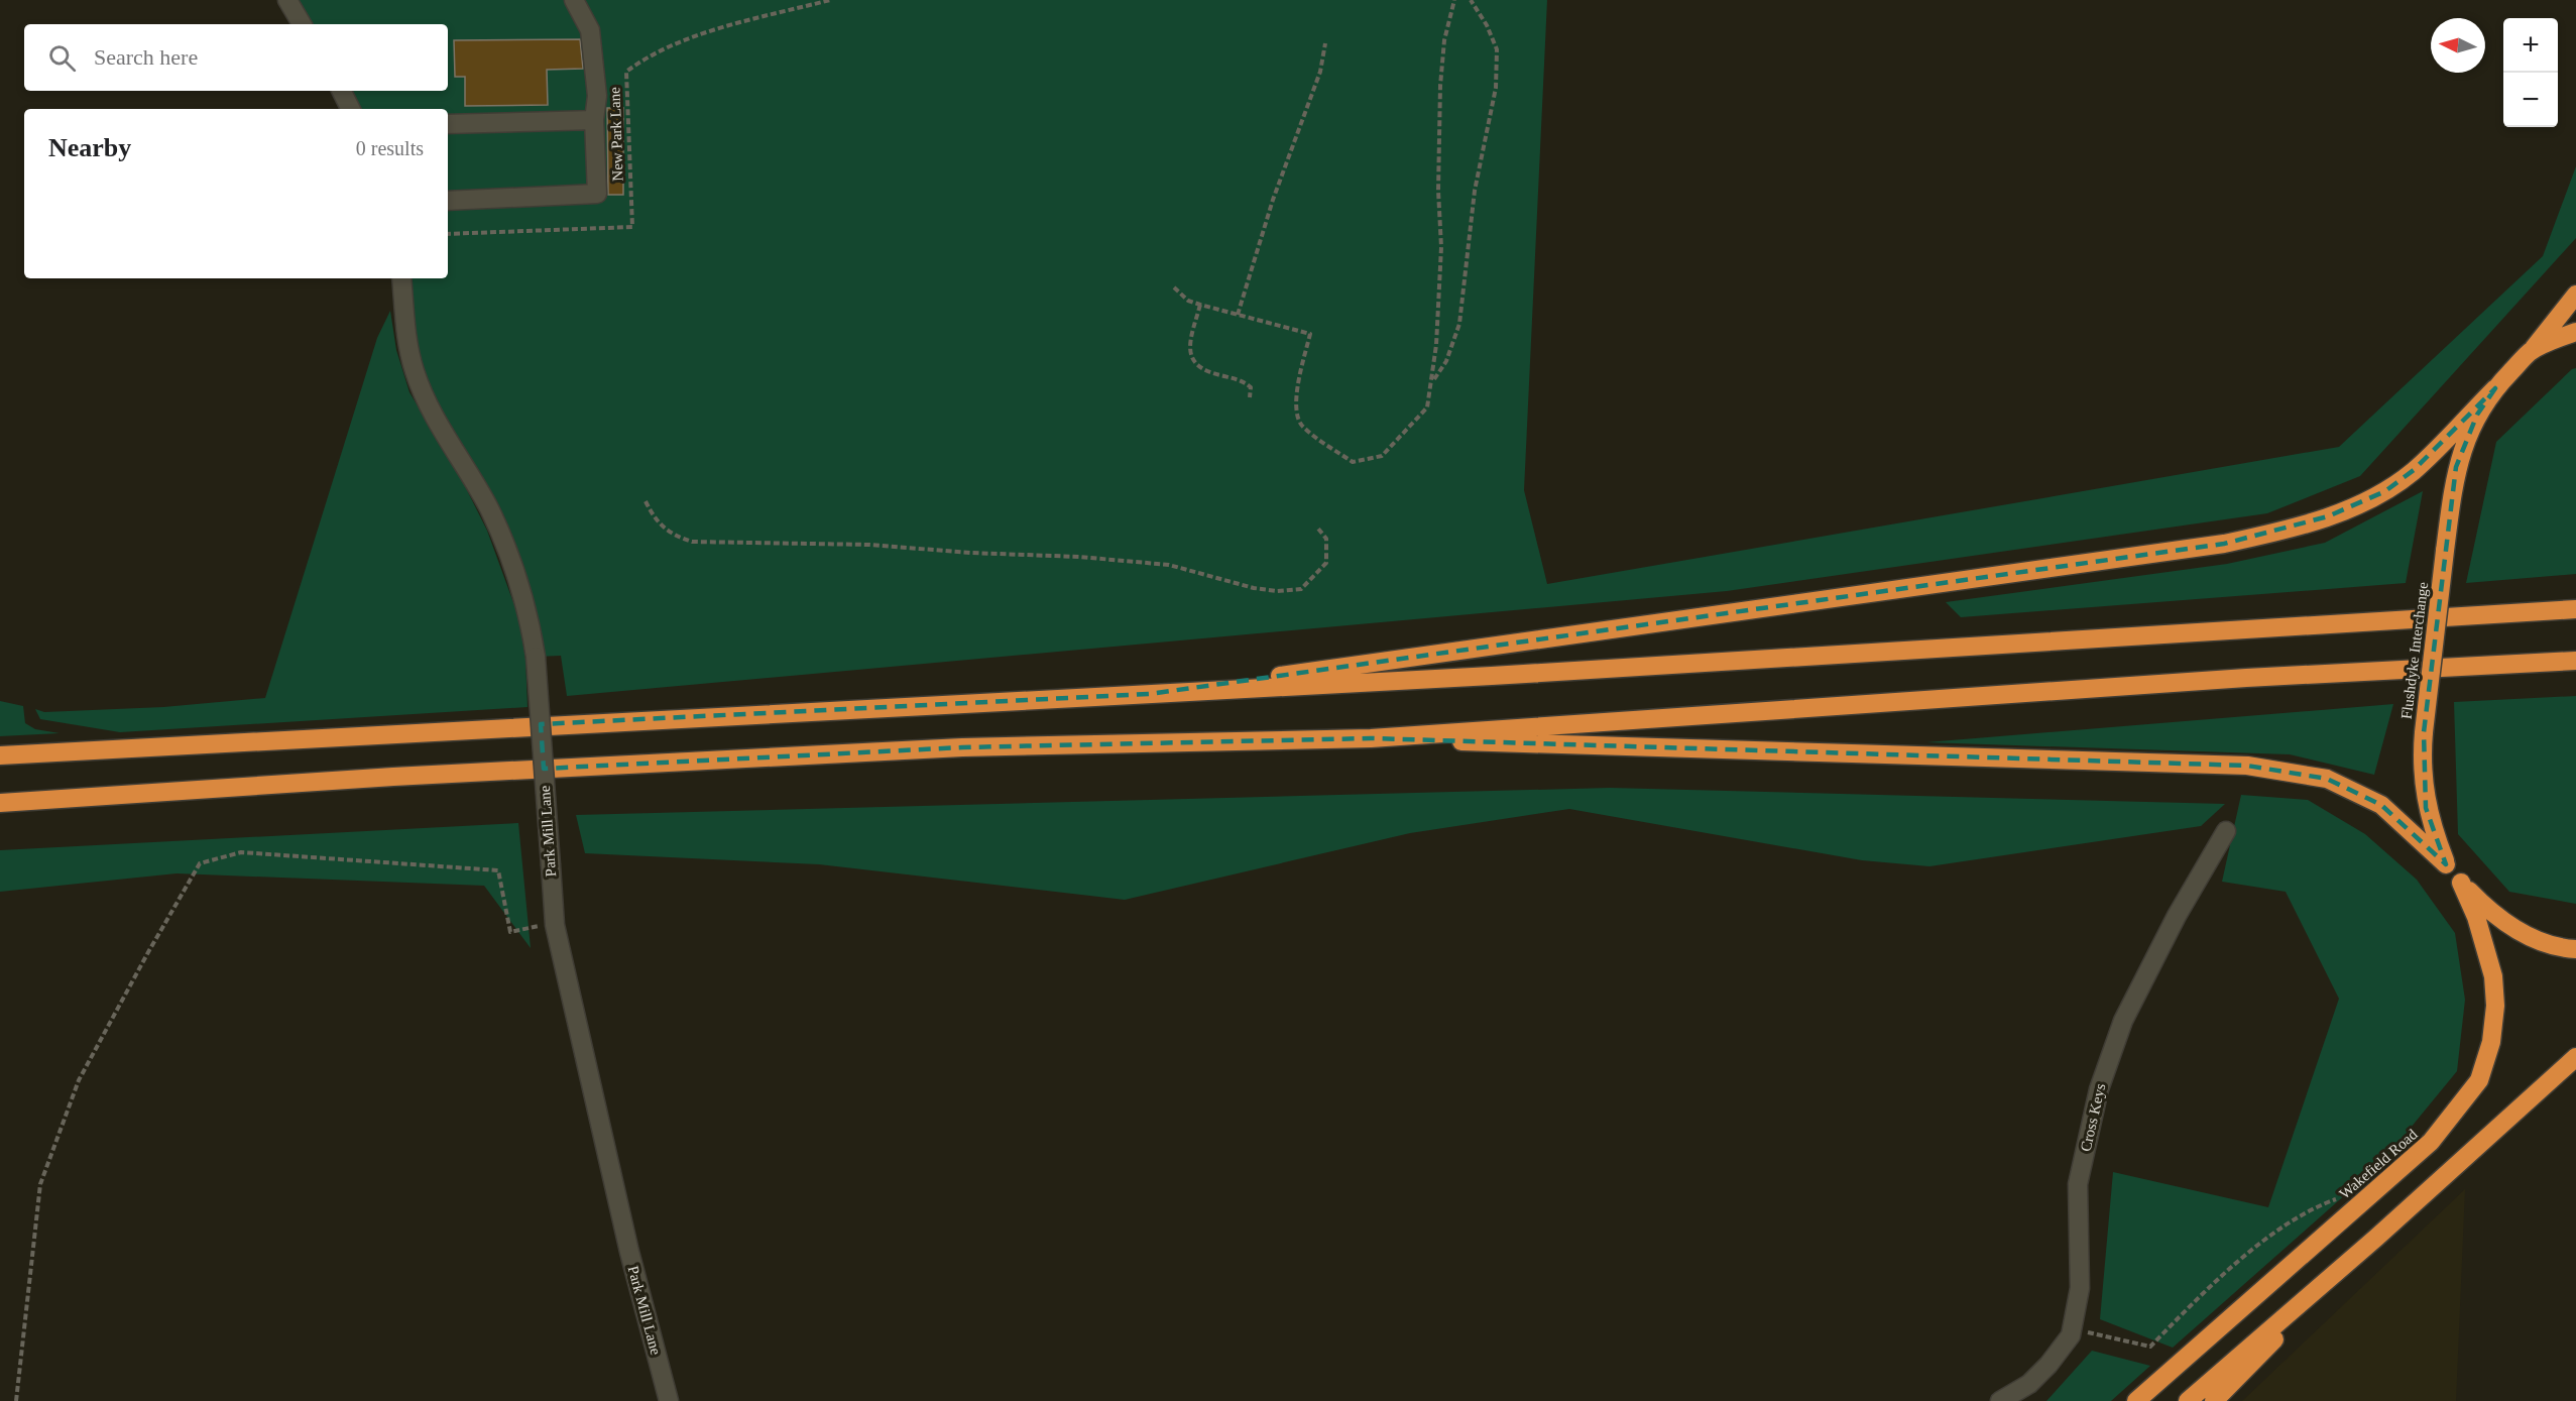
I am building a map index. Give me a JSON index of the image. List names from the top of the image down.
{
  "streets": {
    "highway": ["Flushdyke Interchange", "Wakefield Road"],
    "street": ["Park Mill Lane", "Cross Keys"],
    "path": ["New Park Lane"]
  },
  "crossings": [
    ["Flushdyke Interchange", "Wakefield Road"]
  ],
  "north": "left",
  "page": {
    "map_buttons": ["+", "−"],
    "search": "Search here",
    "heading": ["Nearby", "0 results"]
  }
}
